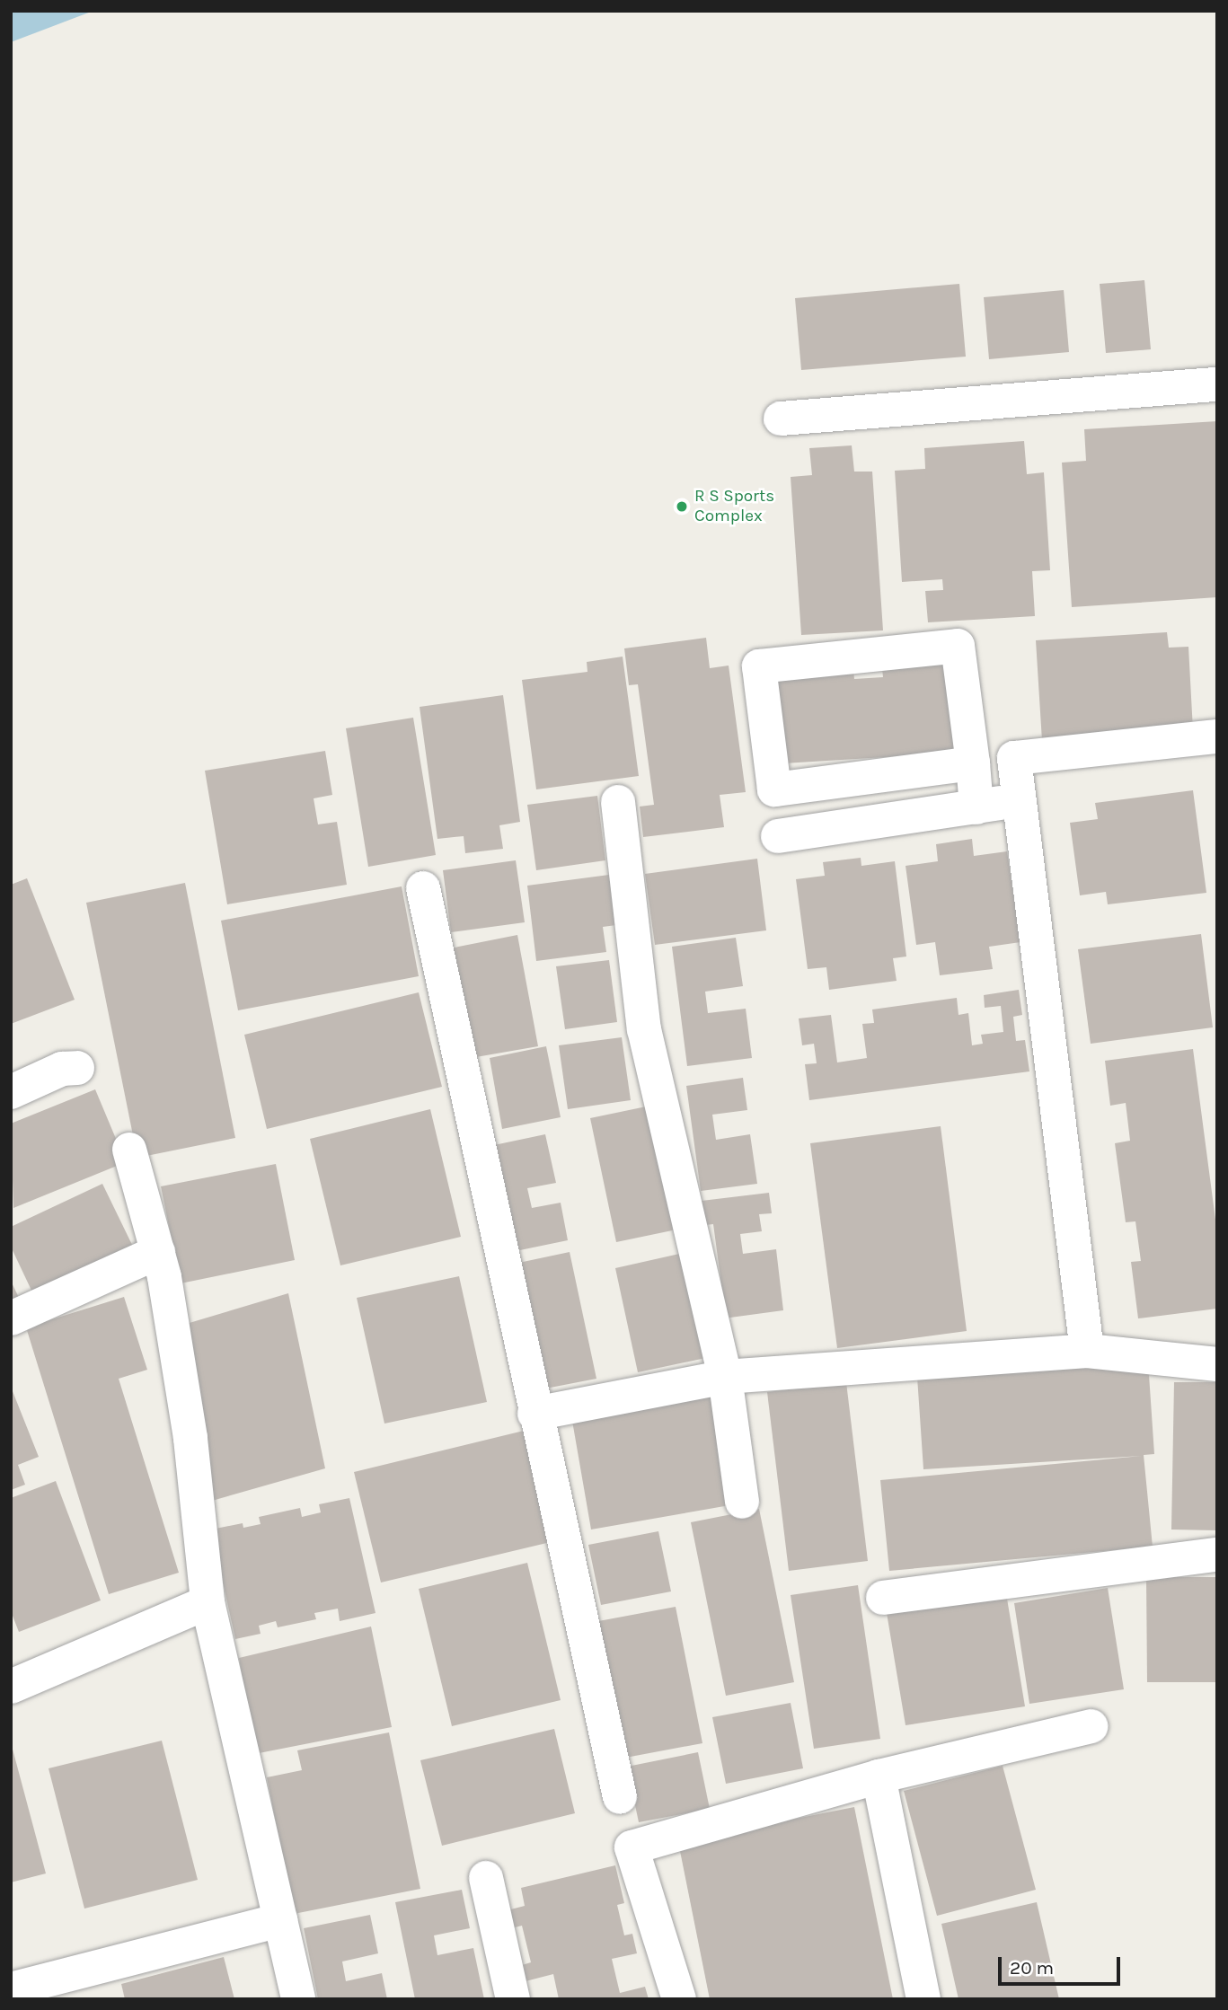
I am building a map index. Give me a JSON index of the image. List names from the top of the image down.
{
  "places": ["R S Sports Complex"],
  "scale_bar": "20 m"
}
